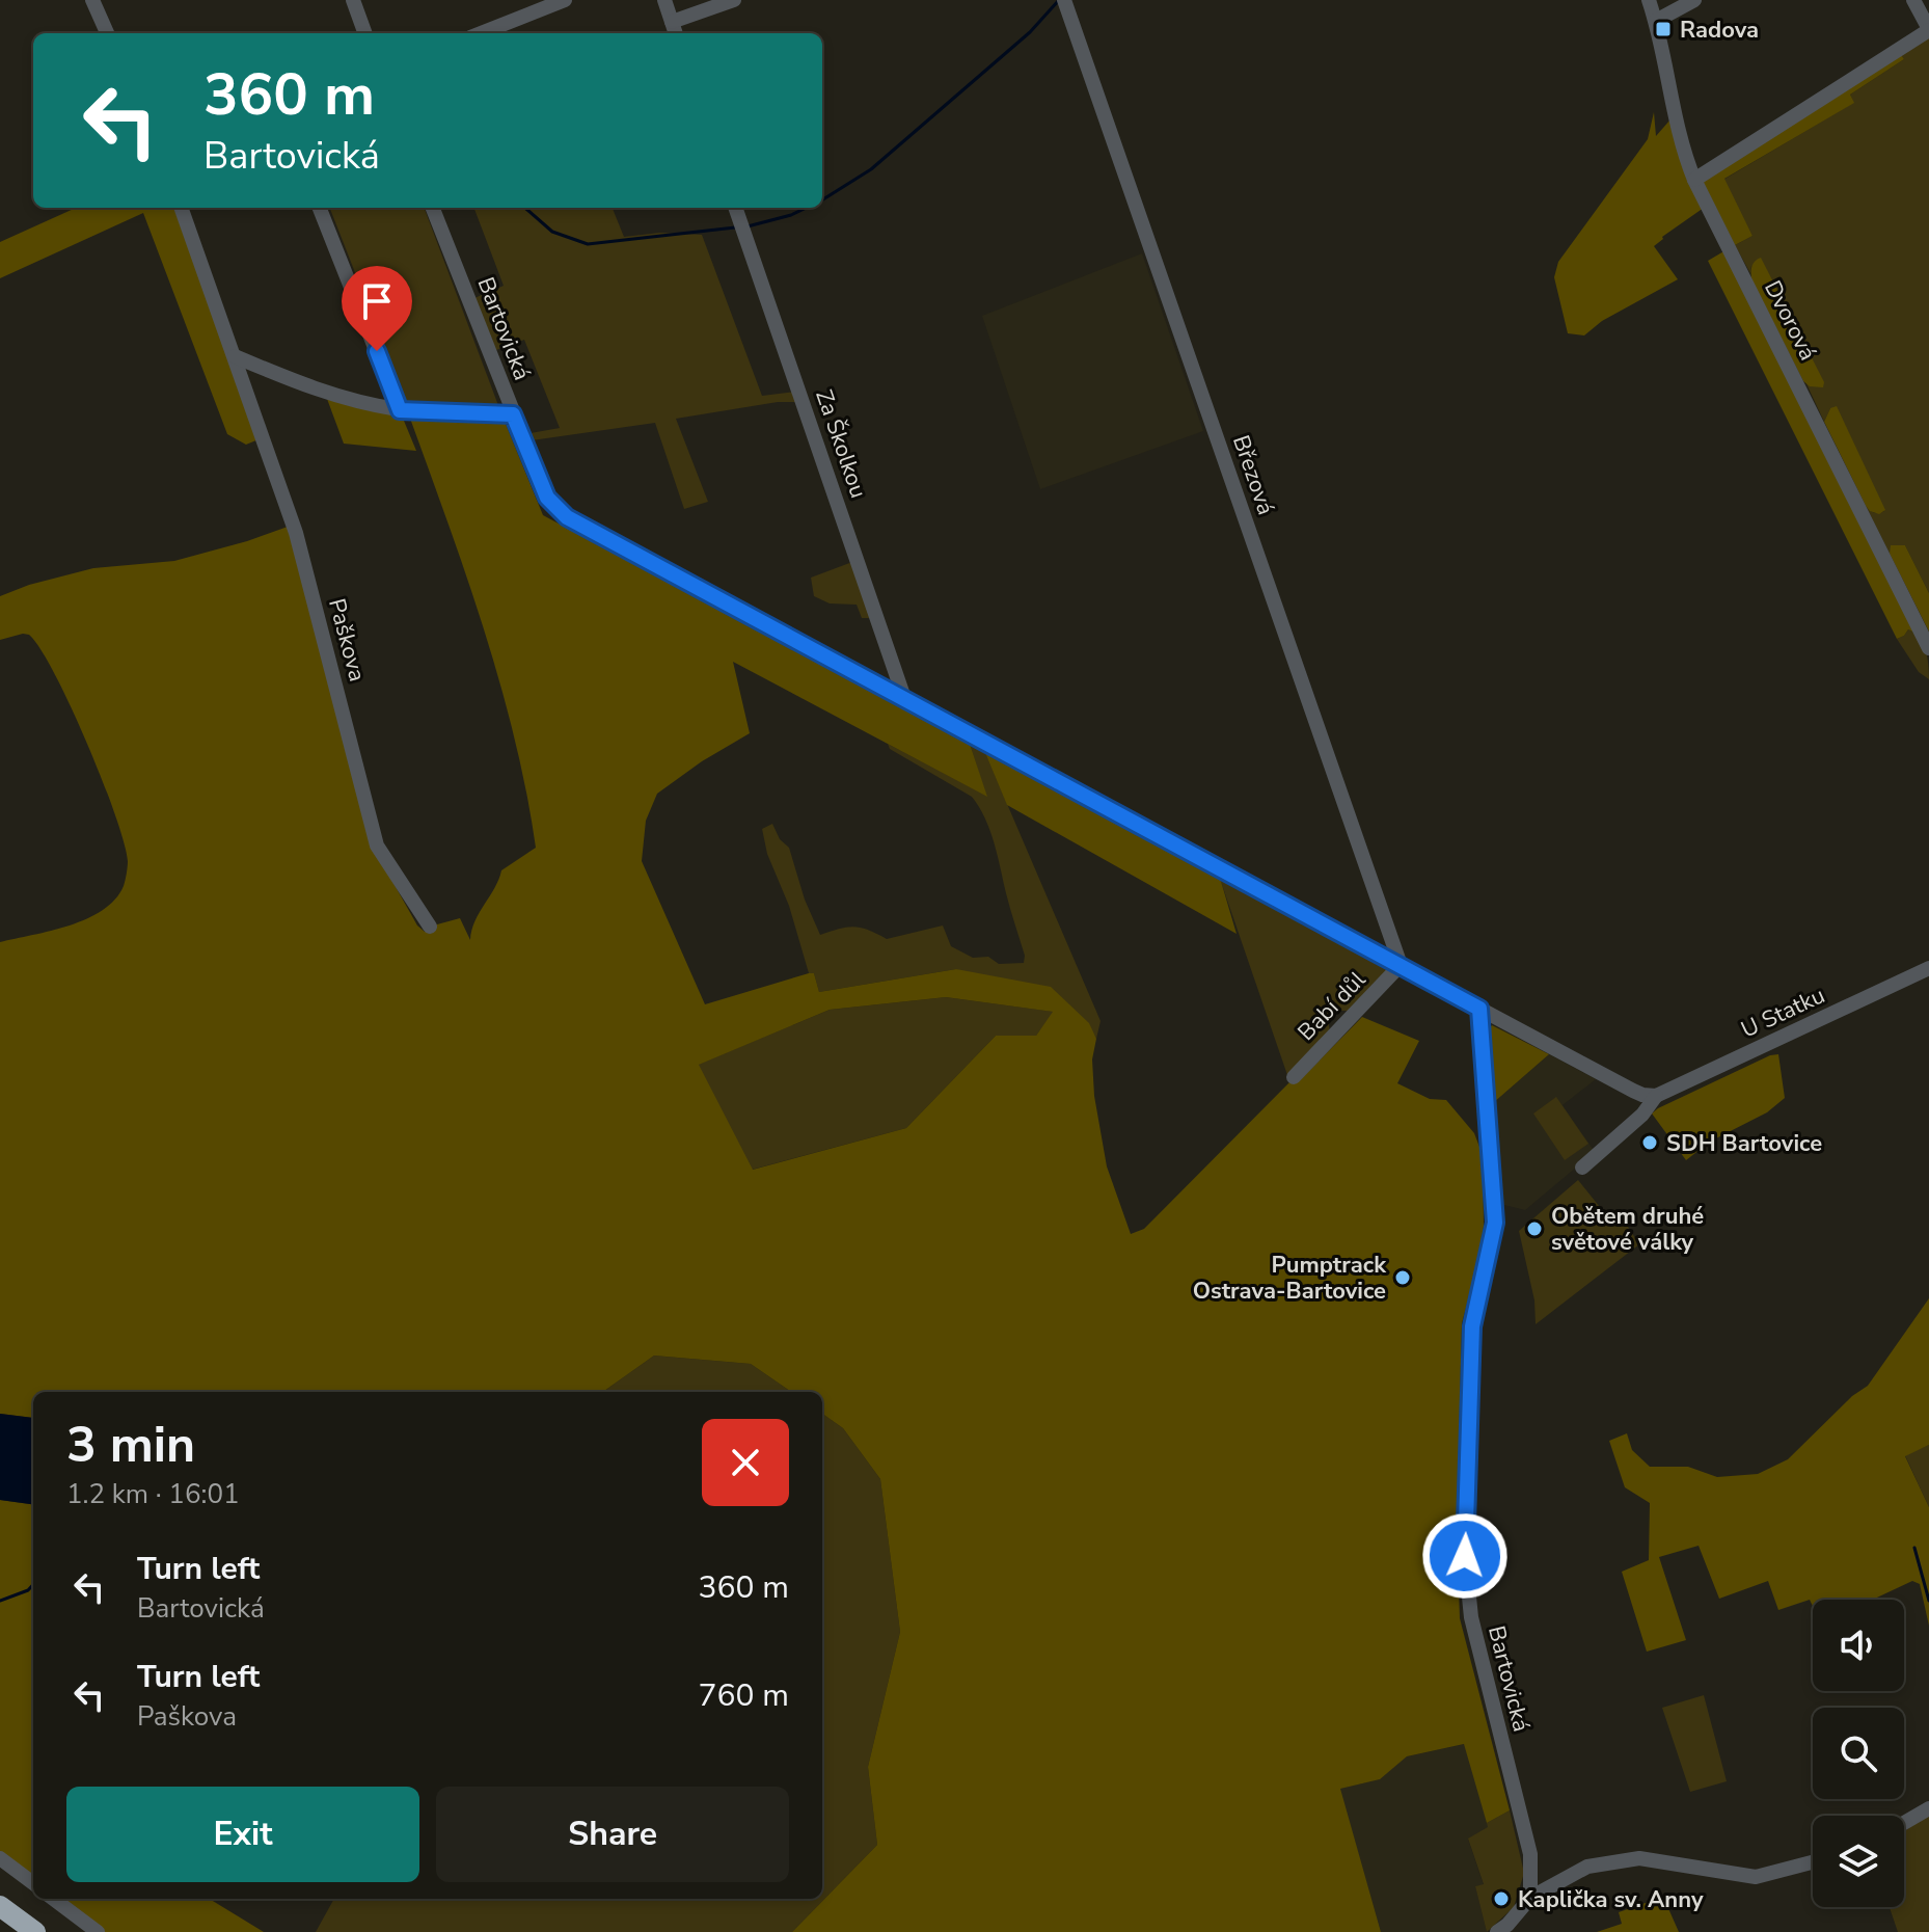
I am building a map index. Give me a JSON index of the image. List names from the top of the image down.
{
  "streets": {
    "street": [
      "Dvorová",
      "Bartovická",
      "Za Školkou",
      "Březová",
      "Paškova",
      "Babí důl",
      "U Statku"
    ]
  },
  "crossings": [
    ["Bartovická", "Za Školkou"],
    ["Bartovická", "Březová"],
    ["Bartovická", "Babí důl"],
    ["Březová", "Babí důl"]
  ],
  "places": {
    "transit": ["Radova"],
    "other": [
      "SDH Bartovice",
      "Obětem druhé světové války",
      "Pumptrack Ostrava-Bartovice",
      "Kaplička sv. Anny"
    ]
  },
  "page": {
    "turn": ["360 m", "Bartovická"],
    "heading": ["3 min", "1.2 km · 16:01"],
    "list": [
      {
        "name": "Turn left",
        "note": "Bartovická",
        "value": "360 m"
      },
      {
        "name": "Turn left",
        "note": "Paškova",
        "value": "760 m"
      }
    ],
    "buttons": ["Exit", "Share"]
  }
}
